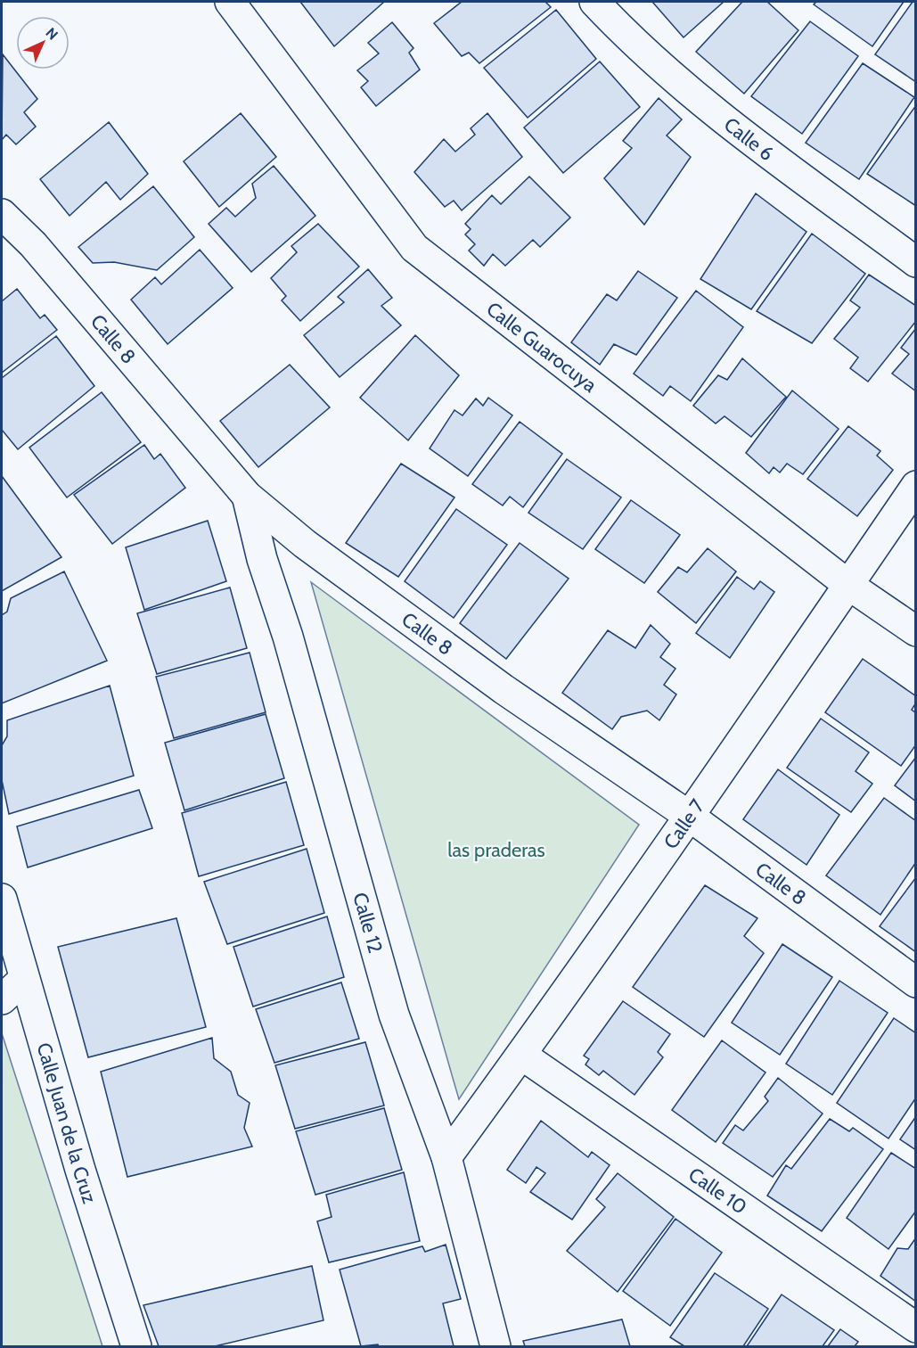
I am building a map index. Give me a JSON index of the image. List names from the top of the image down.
{
  "streets": {
    "street": [
      "Calle 6",
      "Calle 8",
      "Calle Guarocuya",
      "Calle 7",
      "Calle 12",
      "Calle Juan de la Cruz",
      "Calle 10"
    ]
  },
  "crossings": [
    ["Calle 8", "Calle 7"],
    ["Calle 8", "Calle 12"],
    ["Calle Guarocuya", "Calle 7"],
    ["Calle 7", "Calle 12"],
    ["Calle 7", "Calle 10"]
  ],
  "parks": ["las praderas"],
  "north": "top right"
}
